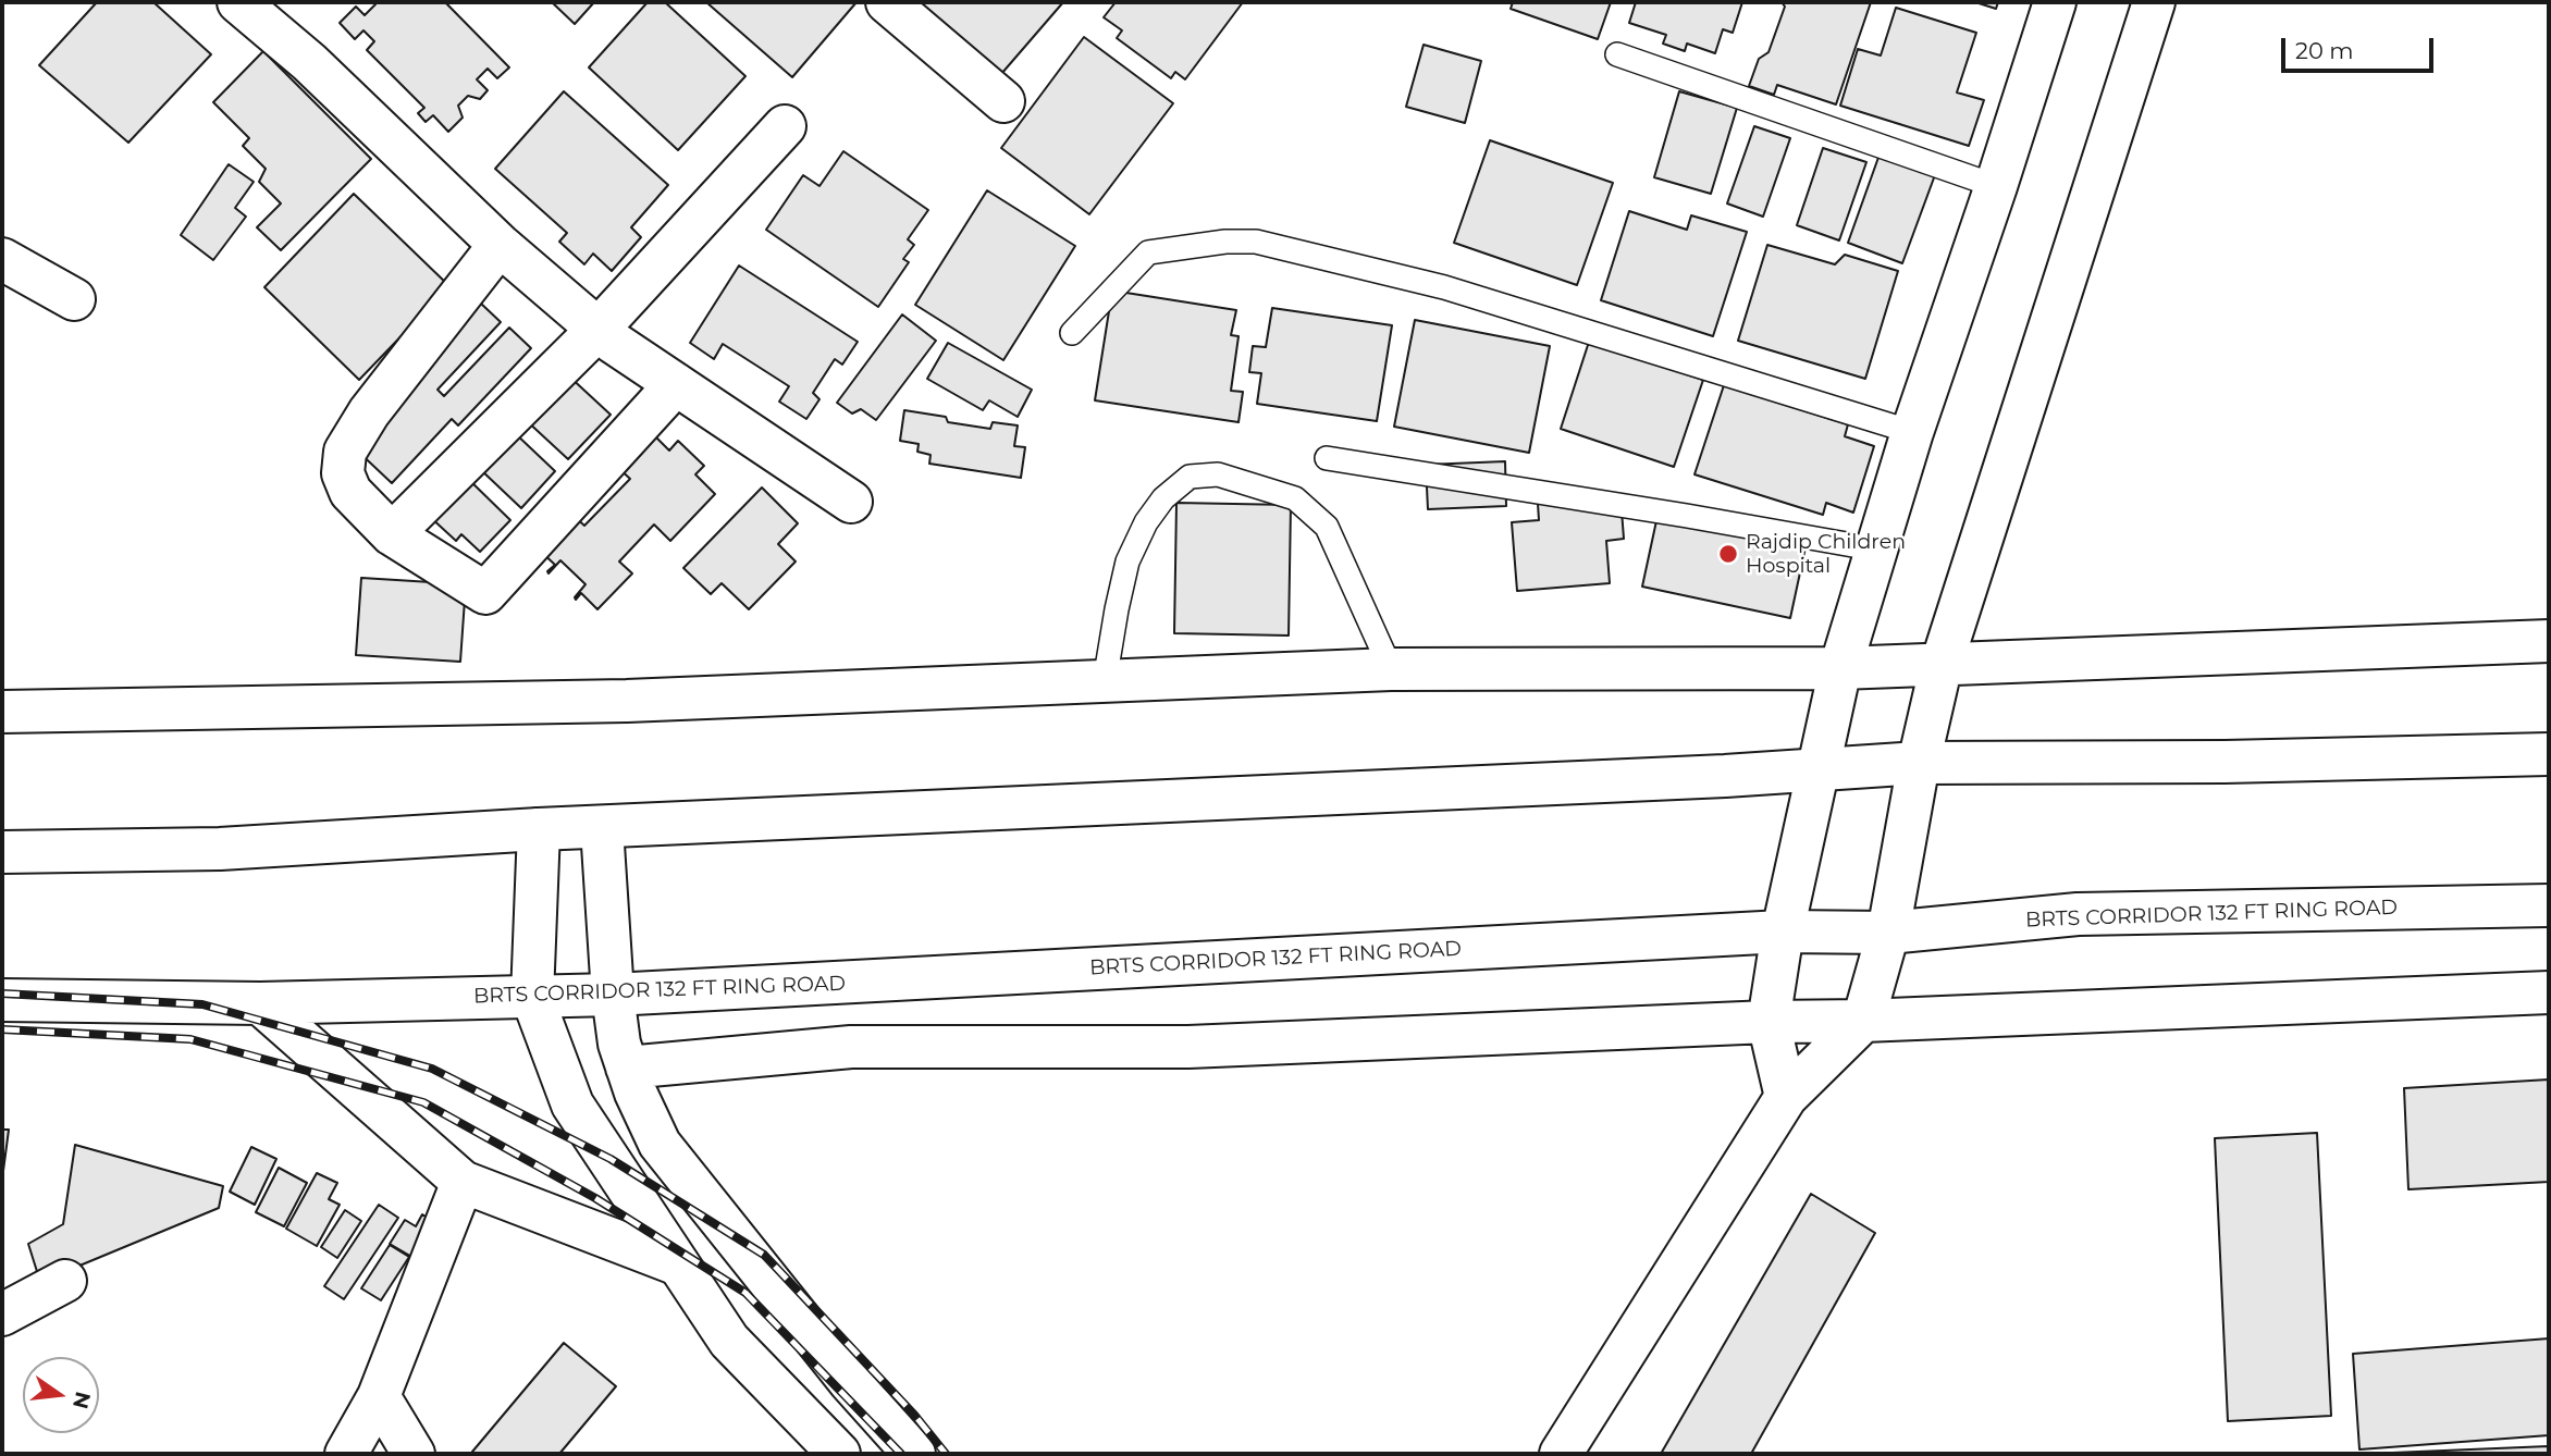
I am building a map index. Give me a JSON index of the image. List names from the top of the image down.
{
  "streets": {
    "street": ["BRTS CORRIDOR 132 FT RING ROAD"]
  },
  "places": ["Rajdip Children Hospital"],
  "scale_bar": "20 m",
  "north": "right"
}
